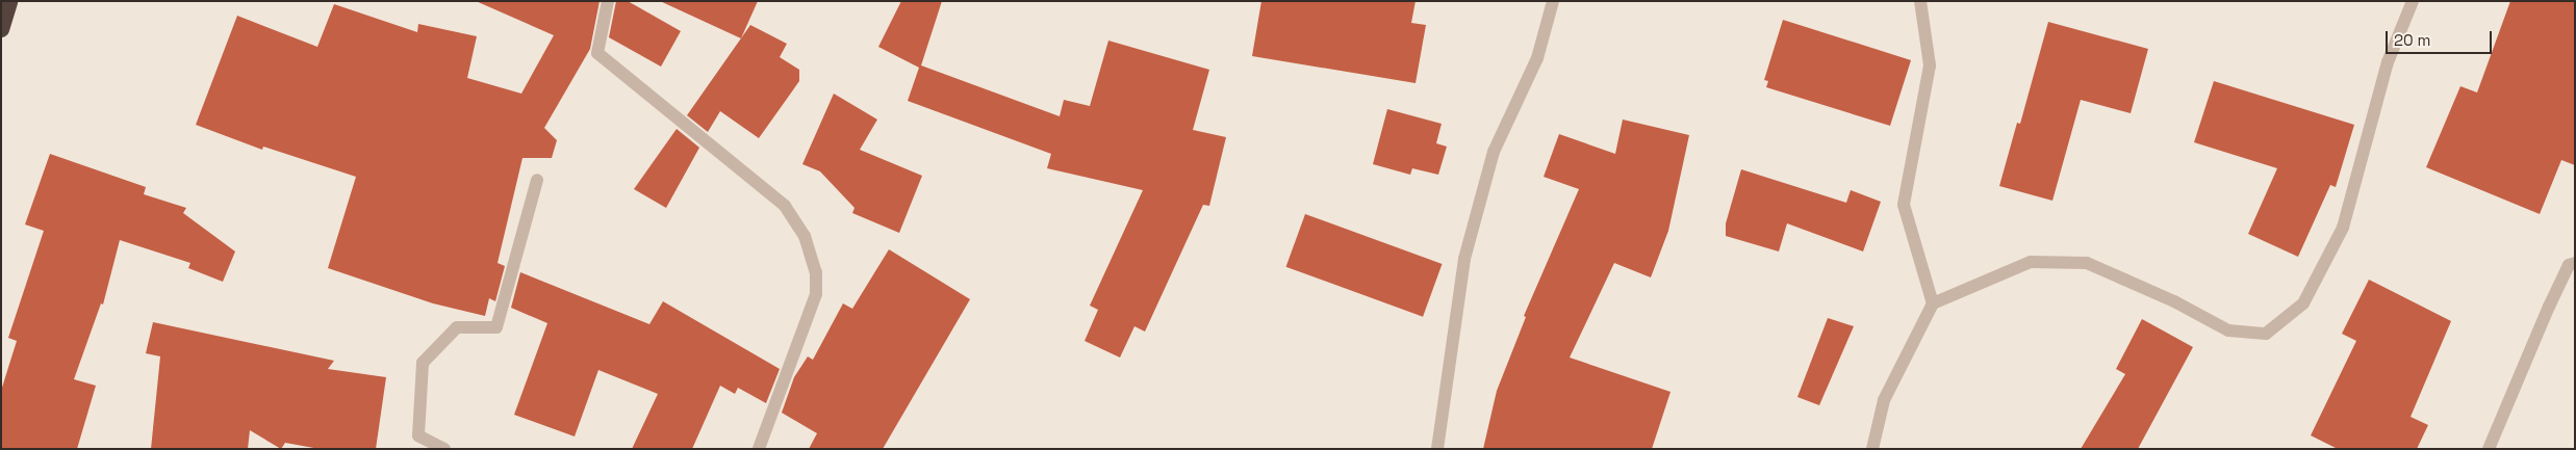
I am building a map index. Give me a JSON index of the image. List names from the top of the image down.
{
  "scale_bar": "20 m"
}
